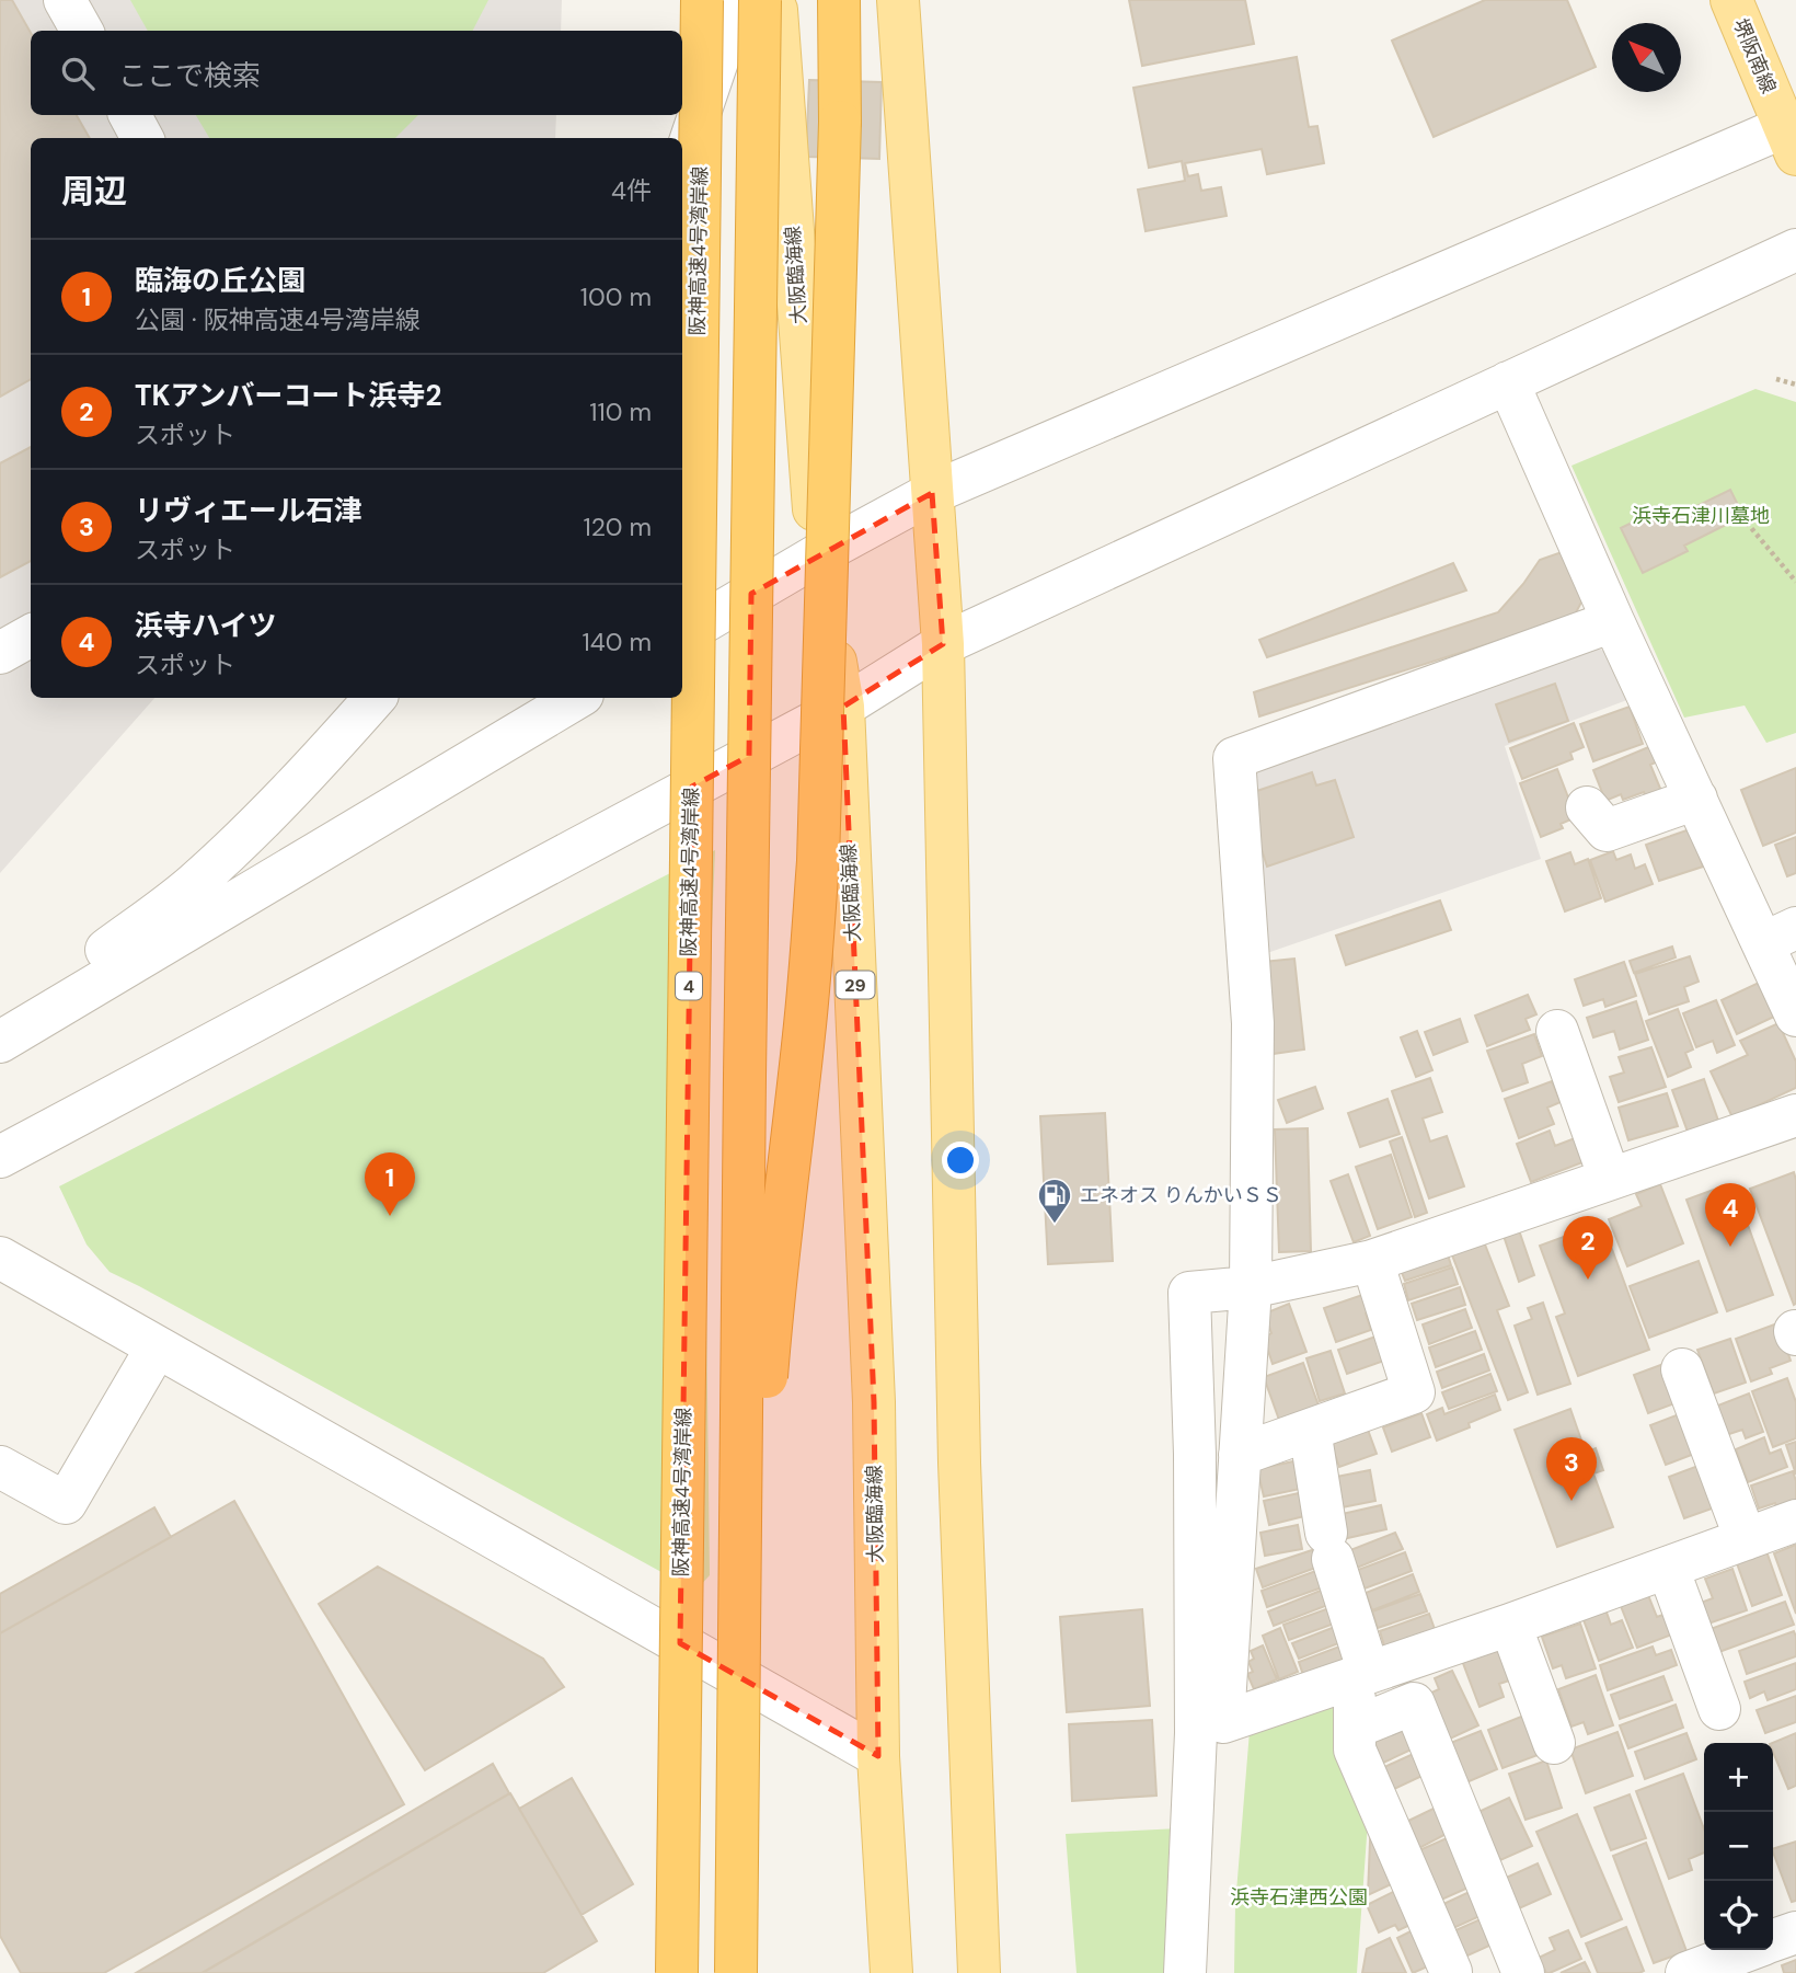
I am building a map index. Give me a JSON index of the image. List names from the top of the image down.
{
  "streets": {
    "highway": ["阪神高速4号湾岸線", "4"],
    "main road": ["堺阪南線", "大阪臨海線", "29"]
  },
  "parks": ["浜寺石津川墓地", "浜寺石津西公園"],
  "places": {
    "fuel station": ["エネオス りんかいＳＳ"]
  },
  "north": "top left",
  "page": {
    "search": "ここで検索",
    "heading": ["周辺", "4件"],
    "list": [
      {
        "mark": "1",
        "name": "臨海の丘公園",
        "note": "公園 · 阪神高速4号湾岸線",
        "value": "100 m"
      },
      {
        "mark": "2",
        "name": "TKアンバーコート浜寺2",
        "note": "スポット",
        "value": "110 m"
      },
      {
        "mark": "3",
        "name": "リヴィエール石津",
        "note": "スポット",
        "value": "120 m"
      },
      {
        "mark": "4",
        "name": "浜寺ハイツ",
        "note": "スポット",
        "value": "140 m"
      }
    ],
    "pins": [
      "1",
      "4",
      "2",
      "3"
    ],
    "map_buttons": ["+", "−"]
  }
}
